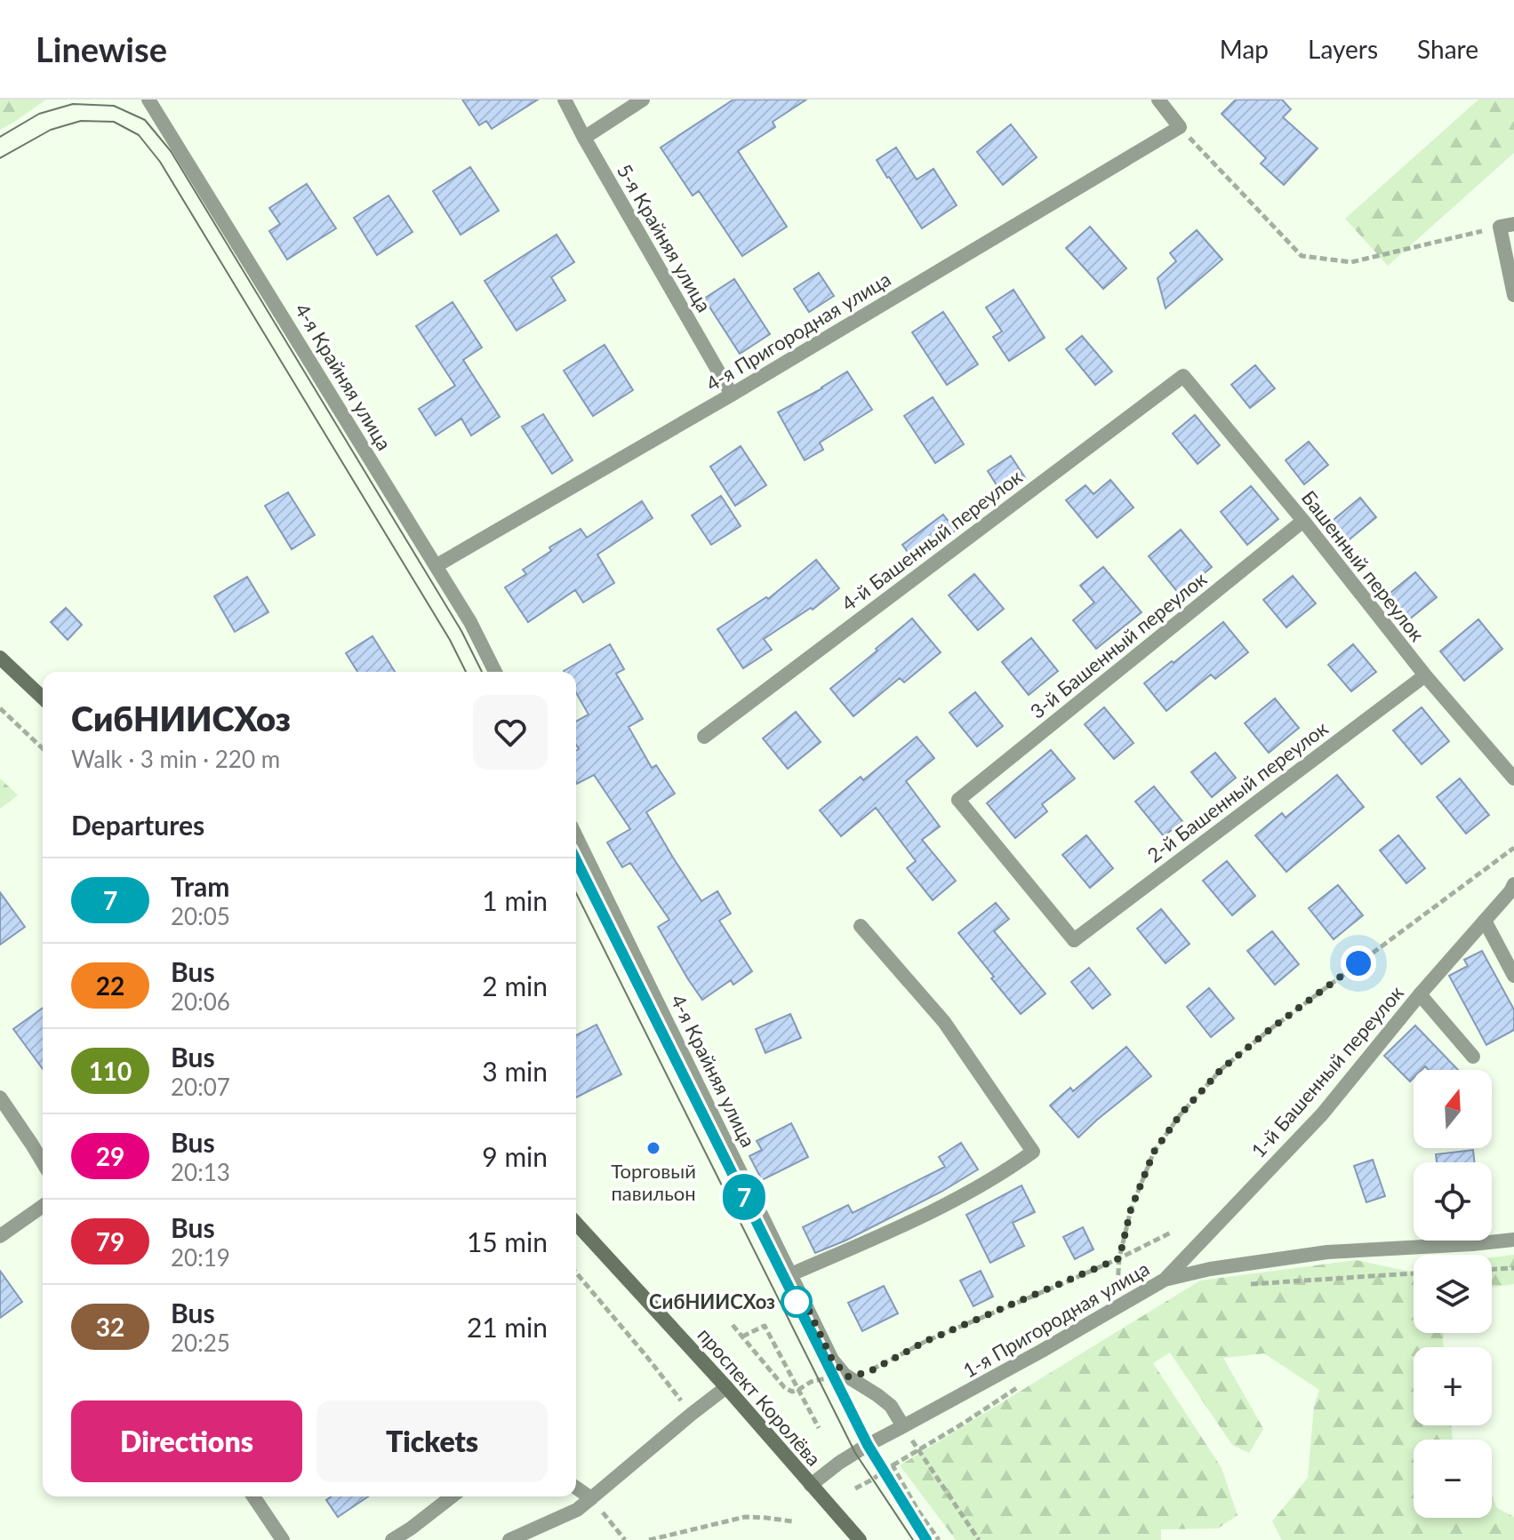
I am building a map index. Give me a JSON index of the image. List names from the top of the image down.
{
  "streets": {
    "main road": ["проспект Королёва"],
    "street": [
      "5-я Крайняя улица",
      "4-я Пригородная улица",
      "4-я Крайняя улица",
      "4-й Башенный переулок",
      "Башенный переулок",
      "3-й Башенный переулок",
      "2-й Башенный переулок",
      "1-й Башенный переулок",
      "1-я Пригородная улица"
    ]
  },
  "crossings": [
    ["5-я Крайняя улица", "4-я Пригородная улица"],
    ["4-я Пригородная улица", "4-я Крайняя улица"],
    ["4-я Крайняя улица", "1-я Пригородная улица"],
    ["4-й Башенный переулок", "Башенный переулок"],
    ["Башенный переулок", "3-й Башенный переулок"],
    ["Башенный переулок", "2-й Башенный переулок"],
    ["3-й Башенный переулок", "2-й Башенный переулок"],
    ["1-й Башенный переулок", "1-я Пригородная улица"],
    ["1-я Пригородная улица", "проспект Королёва"]
  ],
  "places": ["Торговый павильон", "СибНИИСХоз"],
  "lines": ["tram line 7"],
  "north": "top",
  "page": {
    "header": "Linewise",
    "nav": ["Map", "Layers", "Share"],
    "on_map": "7",
    "heading": [
      ["СибНИИСХоз", "Walk · 3 min · 220 m"],
      "Departures"
    ],
    "list": [
      {
        "mark": "7",
        "name": "Tram",
        "note": "20:05",
        "value": "1 min"
      },
      {
        "mark": "22",
        "name": "Bus",
        "note": "20:06",
        "value": "2 min"
      },
      {
        "mark": "110",
        "name": "Bus",
        "note": "20:07",
        "value": "3 min"
      },
      {
        "mark": "29",
        "name": "Bus",
        "note": "20:13",
        "value": "9 min"
      },
      {
        "mark": "79",
        "name": "Bus",
        "note": "20:19",
        "value": "15 min"
      },
      {
        "mark": "32",
        "name": "Bus",
        "note": "20:25",
        "value": "21 min"
      }
    ],
    "map_buttons": ["+", "−"],
    "buttons": ["Directions", "Tickets"]
  }
}
